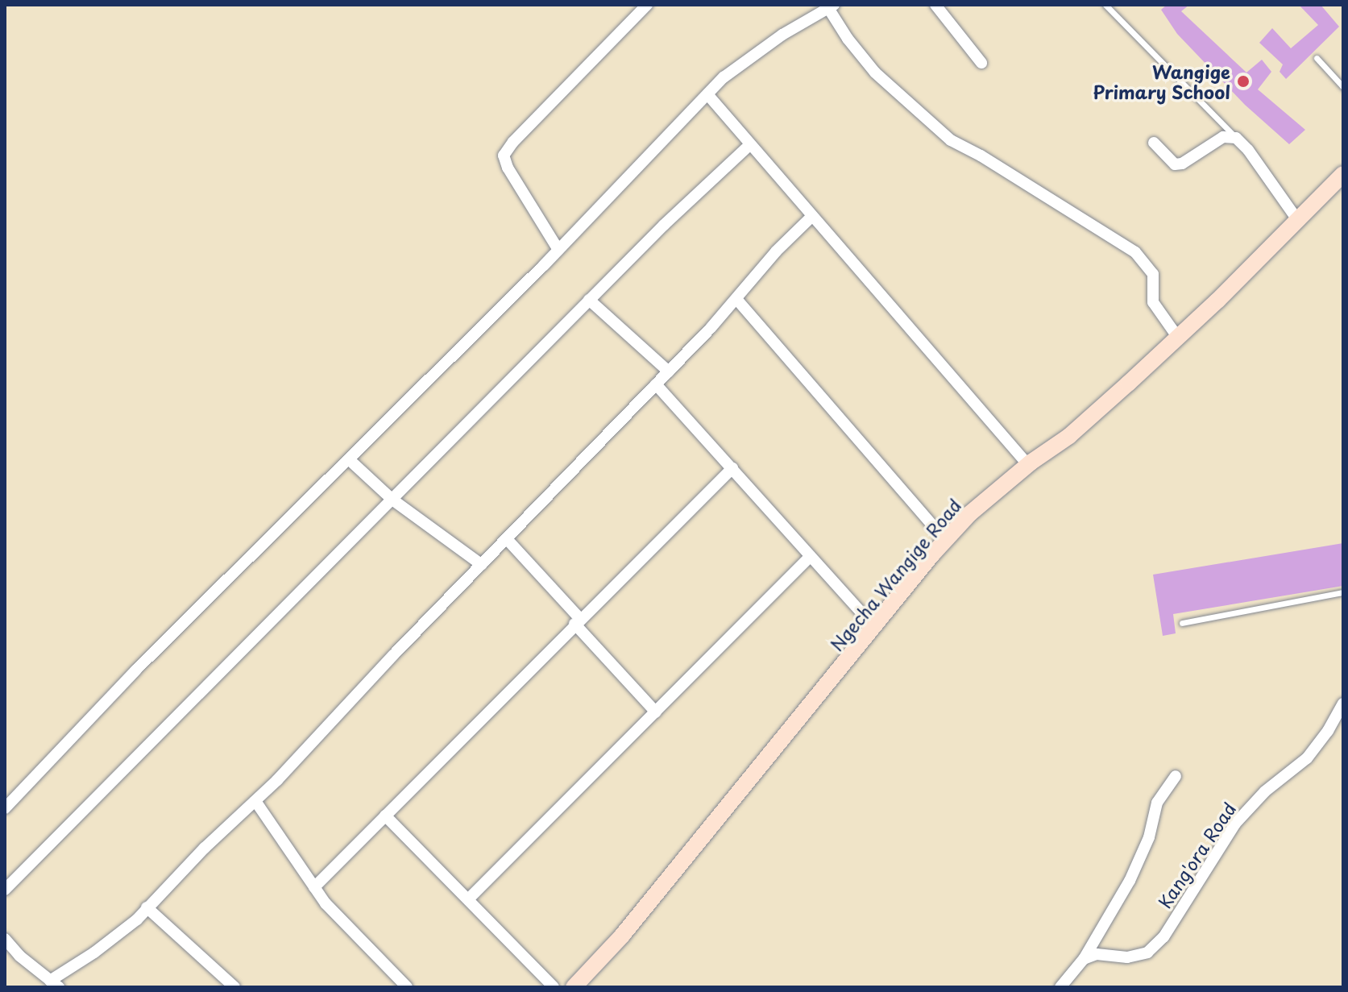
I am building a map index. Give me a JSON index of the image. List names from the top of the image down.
{
  "streets": {
    "street": ["Ngecha Wangige Road", "Kang'ora Road"]
  },
  "places": ["Wangige Primary School"]
}
